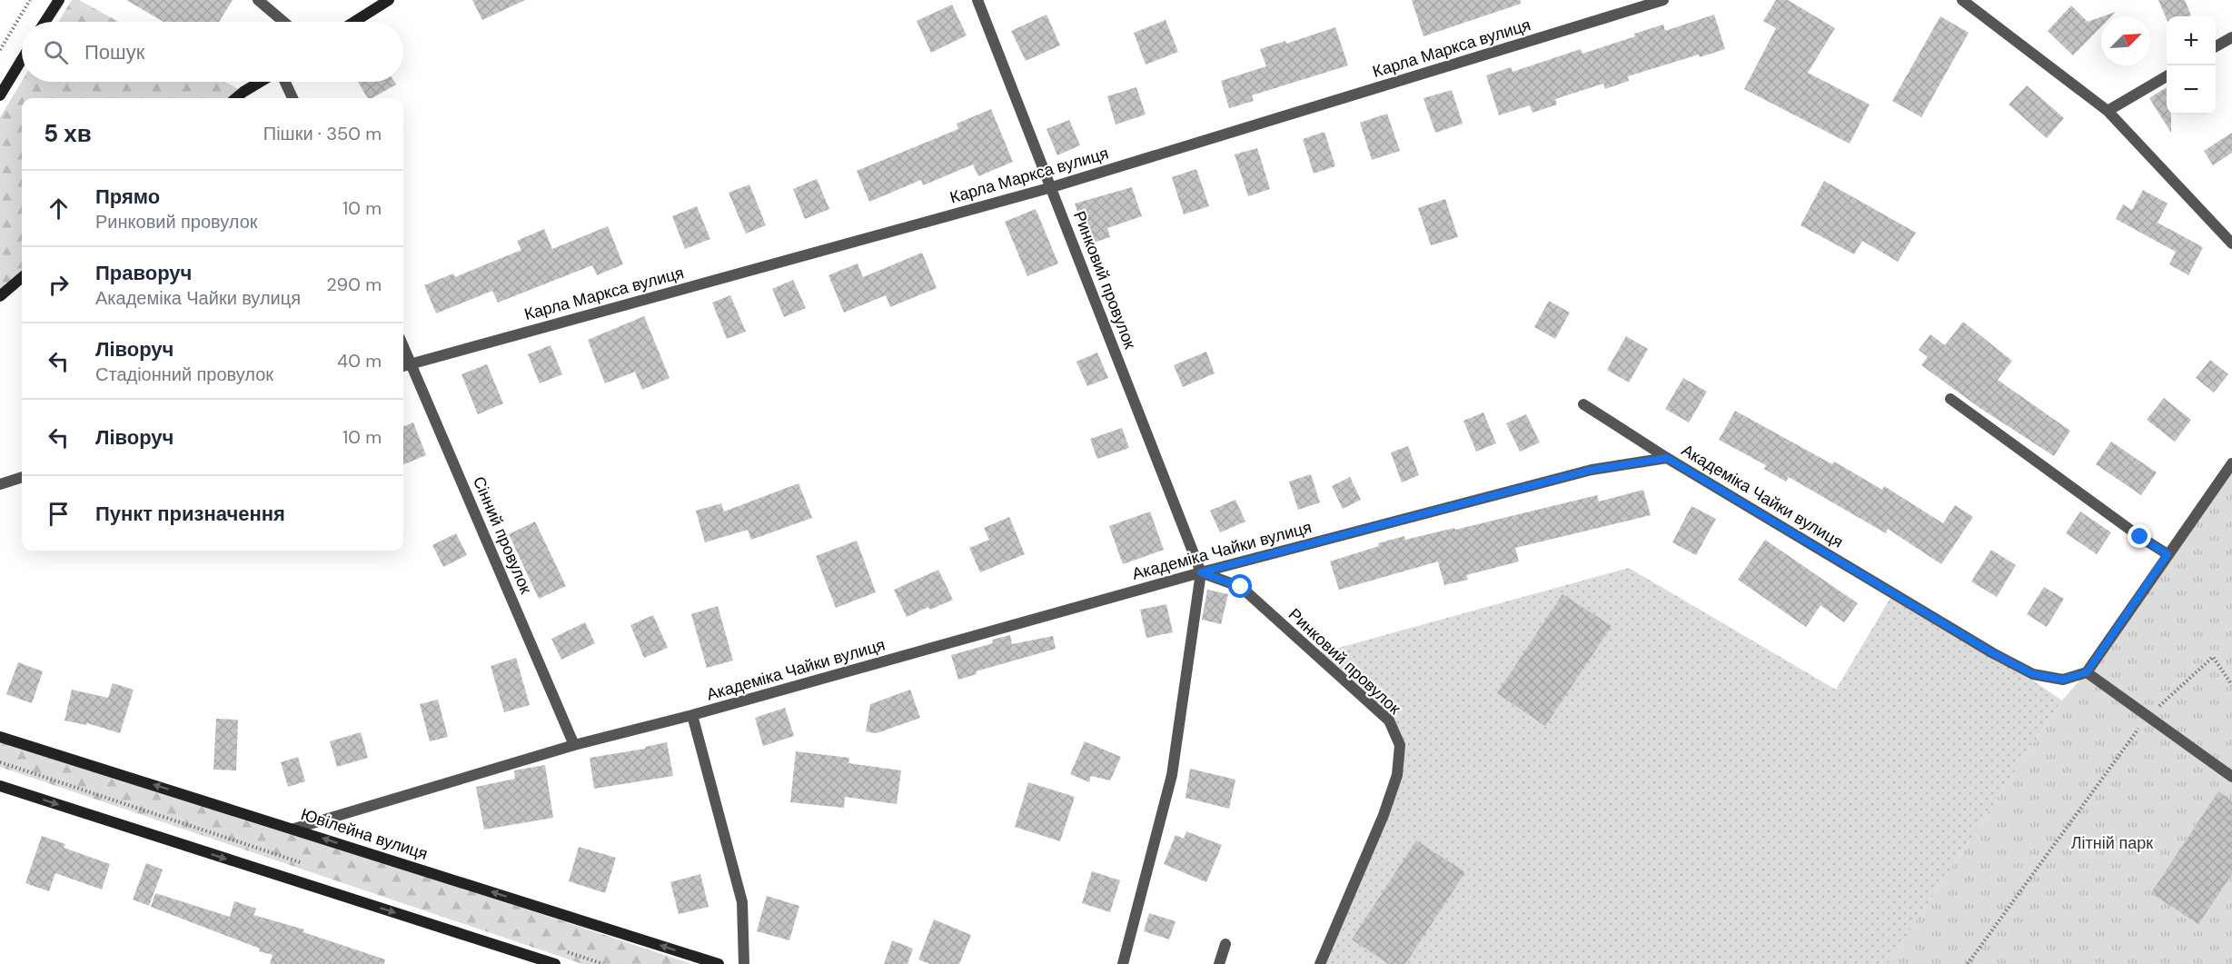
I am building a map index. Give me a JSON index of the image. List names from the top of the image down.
{
  "streets": {
    "street": [
      "Карла Маркса вулиця",
      "Ринковий провулок",
      "Академіка Чайки вулиця",
      "Сінний провулок",
      "Ювілейна вулиця"
    ]
  },
  "crossings": [
    ["Карла Маркса вулиця", "Ринковий провулок"],
    ["Карла Маркса вулиця", "Сінний провулок"],
    ["Ринковий провулок", "Академіка Чайки вулиця"],
    ["Академіка Чайки вулиця", "Сінний провулок"],
    ["Академіка Чайки вулиця", "Ювілейна вулиця"]
  ],
  "parks": ["Літній парк"],
  "north": "top right",
  "page": {
    "map_buttons": ["+", "−"],
    "search": "Пошук",
    "heading": ["5 хв", "Пішки · 350 m"],
    "list": [
      ["Прямо", "Ринковий провулок", "10 m"],
      ["Праворуч", "Академіка Чайки вулиця", "290 m"],
      ["Ліворуч", "Стадіонний провулок", "40 m"],
      ["Ліворуч", "10 m"],
      "Пункт призначення"
    ]
  }
}
